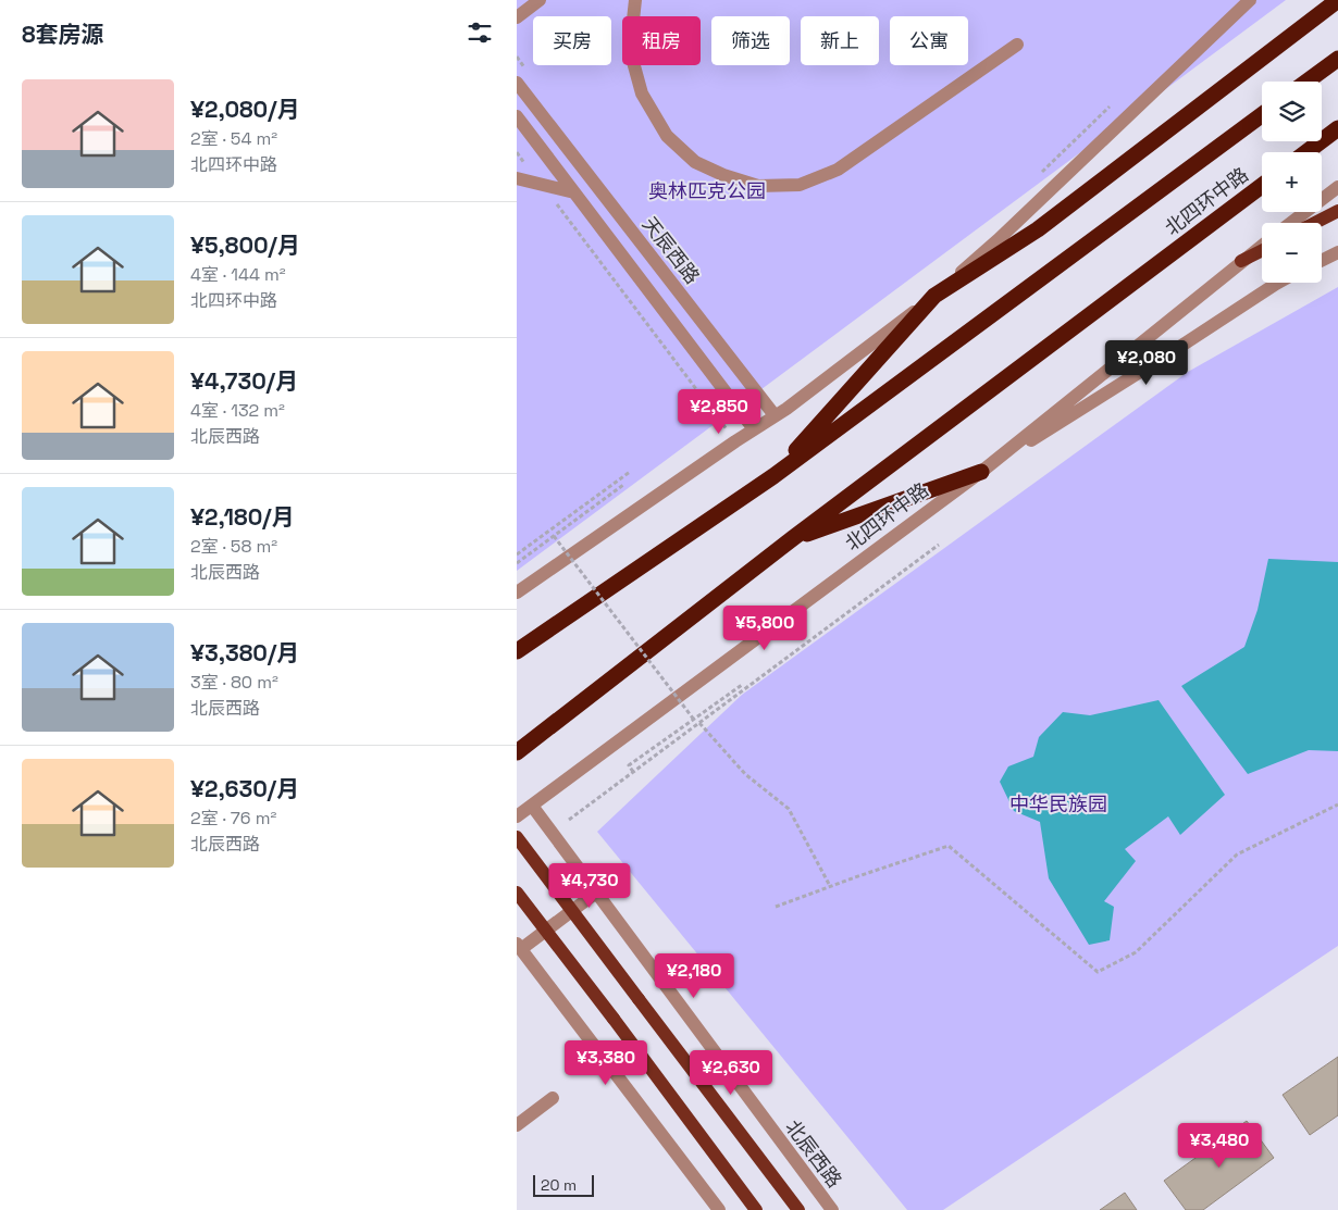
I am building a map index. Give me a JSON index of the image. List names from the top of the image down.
{
  "streets": {
    "highway": ["北四环中路"],
    "street": ["天辰西路", "北辰西路"]
  },
  "crossings": [
    ["北四环中路", "北辰西路"]
  ],
  "parks": ["奥林匹克公园", "中华民族园"],
  "scale_bar": "20 m",
  "page": {
    "heading": "8套房源",
    "chip": [
      "买房",
      "租房",
      "筛选",
      "新上",
      "公寓"
    ],
    "list": [
      {
        "name": "¥2,080/月",
        "note": "2室 · 54 m² · 北四环中路"
      },
      {
        "name": "¥5,800/月",
        "note": "4室 · 144 m² · 北四环中路"
      },
      {
        "name": "¥4,730/月",
        "note": "4室 · 132 m² · 北辰西路"
      },
      {
        "name": "¥2,180/月",
        "note": "2室 · 58 m² · 北辰西路"
      },
      {
        "name": "¥3,380/月",
        "note": "3室 · 80 m² · 北辰西路"
      },
      {
        "name": "¥2,630/月",
        "note": "2室 · 76 m² · 北辰西路"
      }
    ],
    "map_buttons": ["+", "−"],
    "price": [
      "¥2,080",
      "¥2,850",
      "¥5,800",
      "¥4,730",
      "¥2,180",
      "¥3,380",
      "¥2,630",
      "¥3,480"
    ],
    "scale": "20 m"
  }
}
